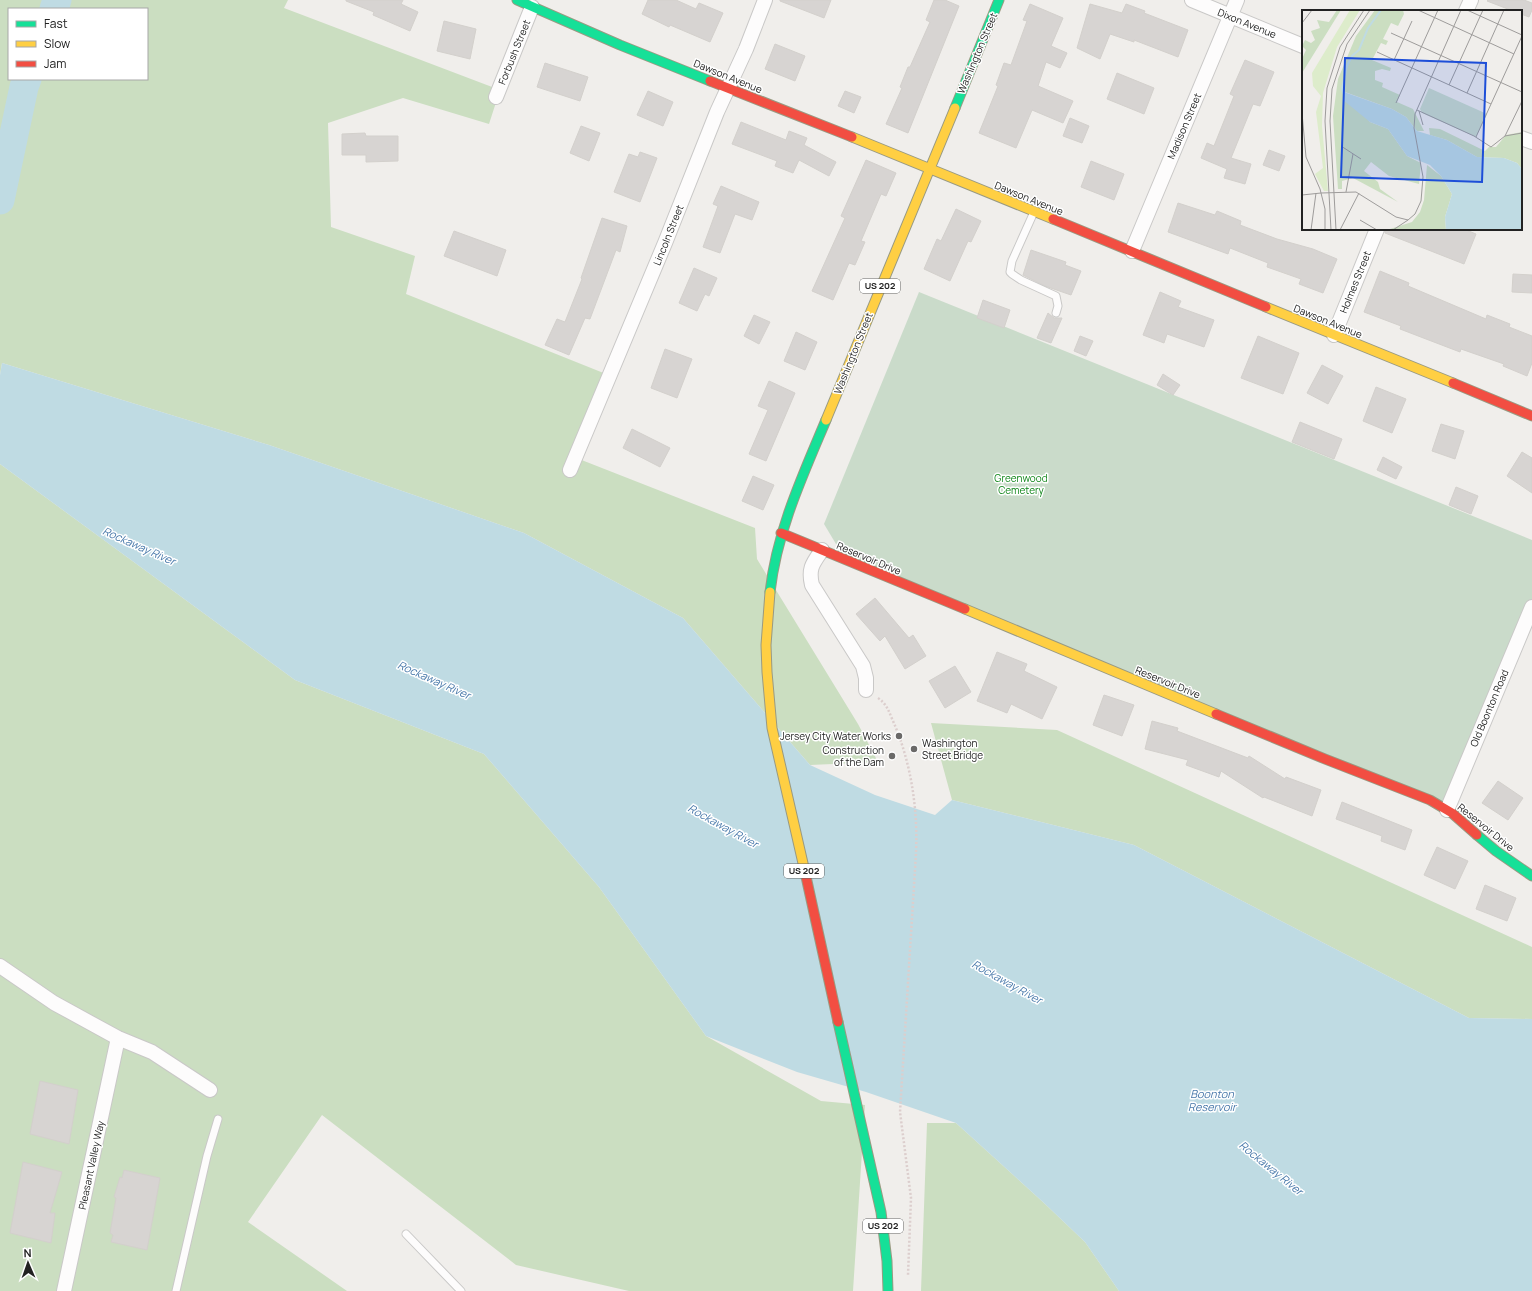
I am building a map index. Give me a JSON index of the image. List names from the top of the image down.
{
  "streets": {
    "street": [
      "Dixon Avenue",
      "Forbush Street",
      "Washington Street",
      "Dawson Avenue",
      "Madison Street",
      "Lincoln Street",
      "Holmes Street",
      "US 202",
      "Reservoir Drive",
      "Old Boonton Road",
      "Pleasant Valley Way"
    ]
  },
  "crossings": [
    ["Dixon Avenue", "Madison Street"],
    ["Forbush Street", "Dawson Avenue"],
    ["Washington Street", "Dawson Avenue"],
    ["Washington Street", "Reservoir Drive"],
    ["Dawson Avenue", "Madison Street"],
    ["Dawson Avenue", "Lincoln Street"],
    ["Dawson Avenue", "Holmes Street"],
    ["Reservoir Drive", "Old Boonton Road"]
  ],
  "water": ["Rockaway River", "Boonton Reservoir"],
  "parks": ["Greenwood Cemetery"],
  "places": ["Jersey City Water Works", "Washington Street Bridge", "Construction of the Dam"],
  "legend": ["Fast", "Slow", "Jam"],
  "north": "top"
}
